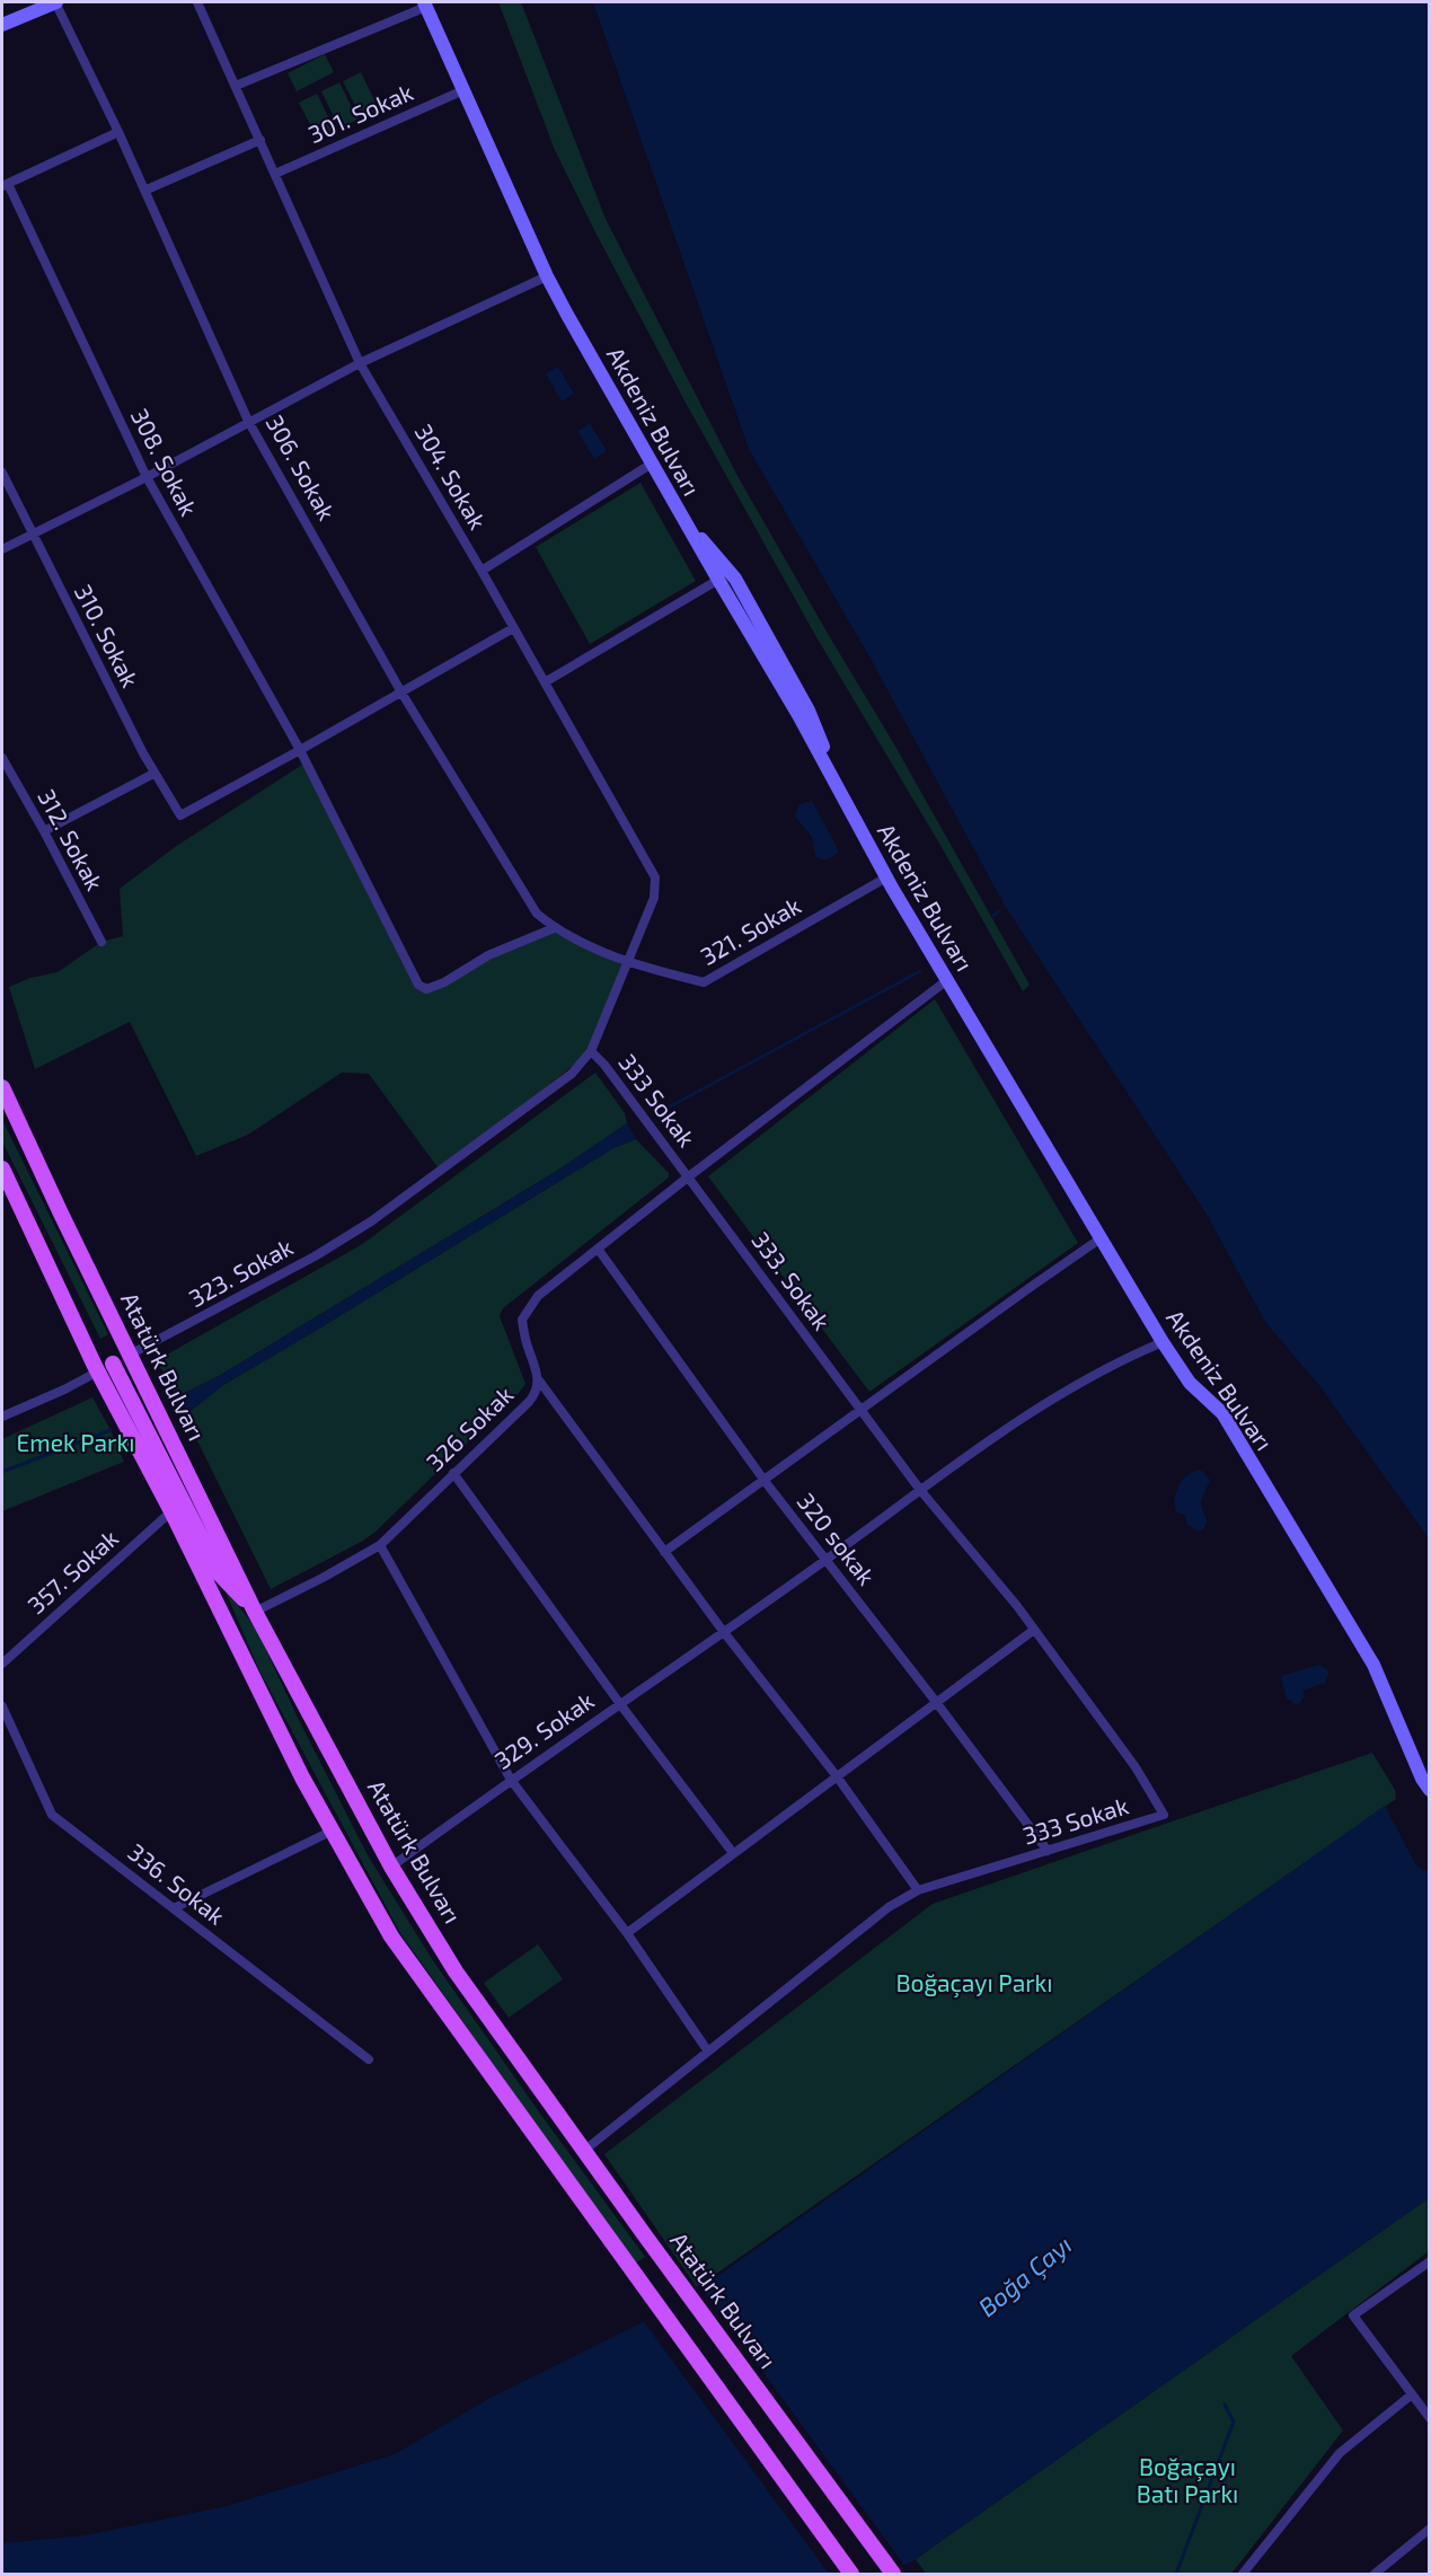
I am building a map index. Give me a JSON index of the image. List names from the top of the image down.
{
  "streets": {
    "main road": ["Akdeniz Bulvarı", "Atatürk Bulvarı"],
    "street": [
      "301. Sokak",
      "308. Sokak",
      "306. Sokak",
      "304. Sokak",
      "310. Sokak",
      "312. Sokak",
      "321. Sokak",
      "333 Sokak",
      "323. Sokak",
      "333. Sokak",
      "326 Sokak",
      "320 sokak",
      "357. Sokak",
      "329. Sokak",
      "336. Sokak"
    ]
  },
  "crossings": [
    ["301. Sokak", "Akdeniz Bulvarı"],
    ["301. Sokak", "304. Sokak"],
    ["Akdeniz Bulvarı", "321. Sokak"],
    ["Akdeniz Bulvarı", "326 Sokak"],
    ["Akdeniz Bulvarı", "329. Sokak"],
    ["308. Sokak", "306. Sokak"],
    ["308. Sokak", "310. Sokak"],
    ["308. Sokak", "321. Sokak"],
    ["306. Sokak", "321. Sokak"],
    ["304. Sokak", "321. Sokak"],
    ["304. Sokak", "333 Sokak"],
    ["304. Sokak", "323. Sokak"],
    ["333 Sokak", "323. Sokak"],
    ["333 Sokak", "333. Sokak"],
    ["333 Sokak", "Atatürk Bulvarı"],
    ["333 Sokak", "326 Sokak"],
    ["333 Sokak", "320 sokak"],
    ["333 Sokak", "329. Sokak"],
    ["323. Sokak", "Atatürk Bulvarı"],
    ["333. Sokak", "326 Sokak"],
    ["Atatürk Bulvarı", "326 Sokak"],
    ["Atatürk Bulvarı", "329. Sokak"],
    ["326 Sokak", "320 sokak"],
    ["320 sokak", "329. Sokak"]
  ],
  "water": ["Boğa Çayı"],
  "parks": ["Emek Parkı", "Boğaçayı Parkı", "Boğaçayı Batı Parkı"]
}
